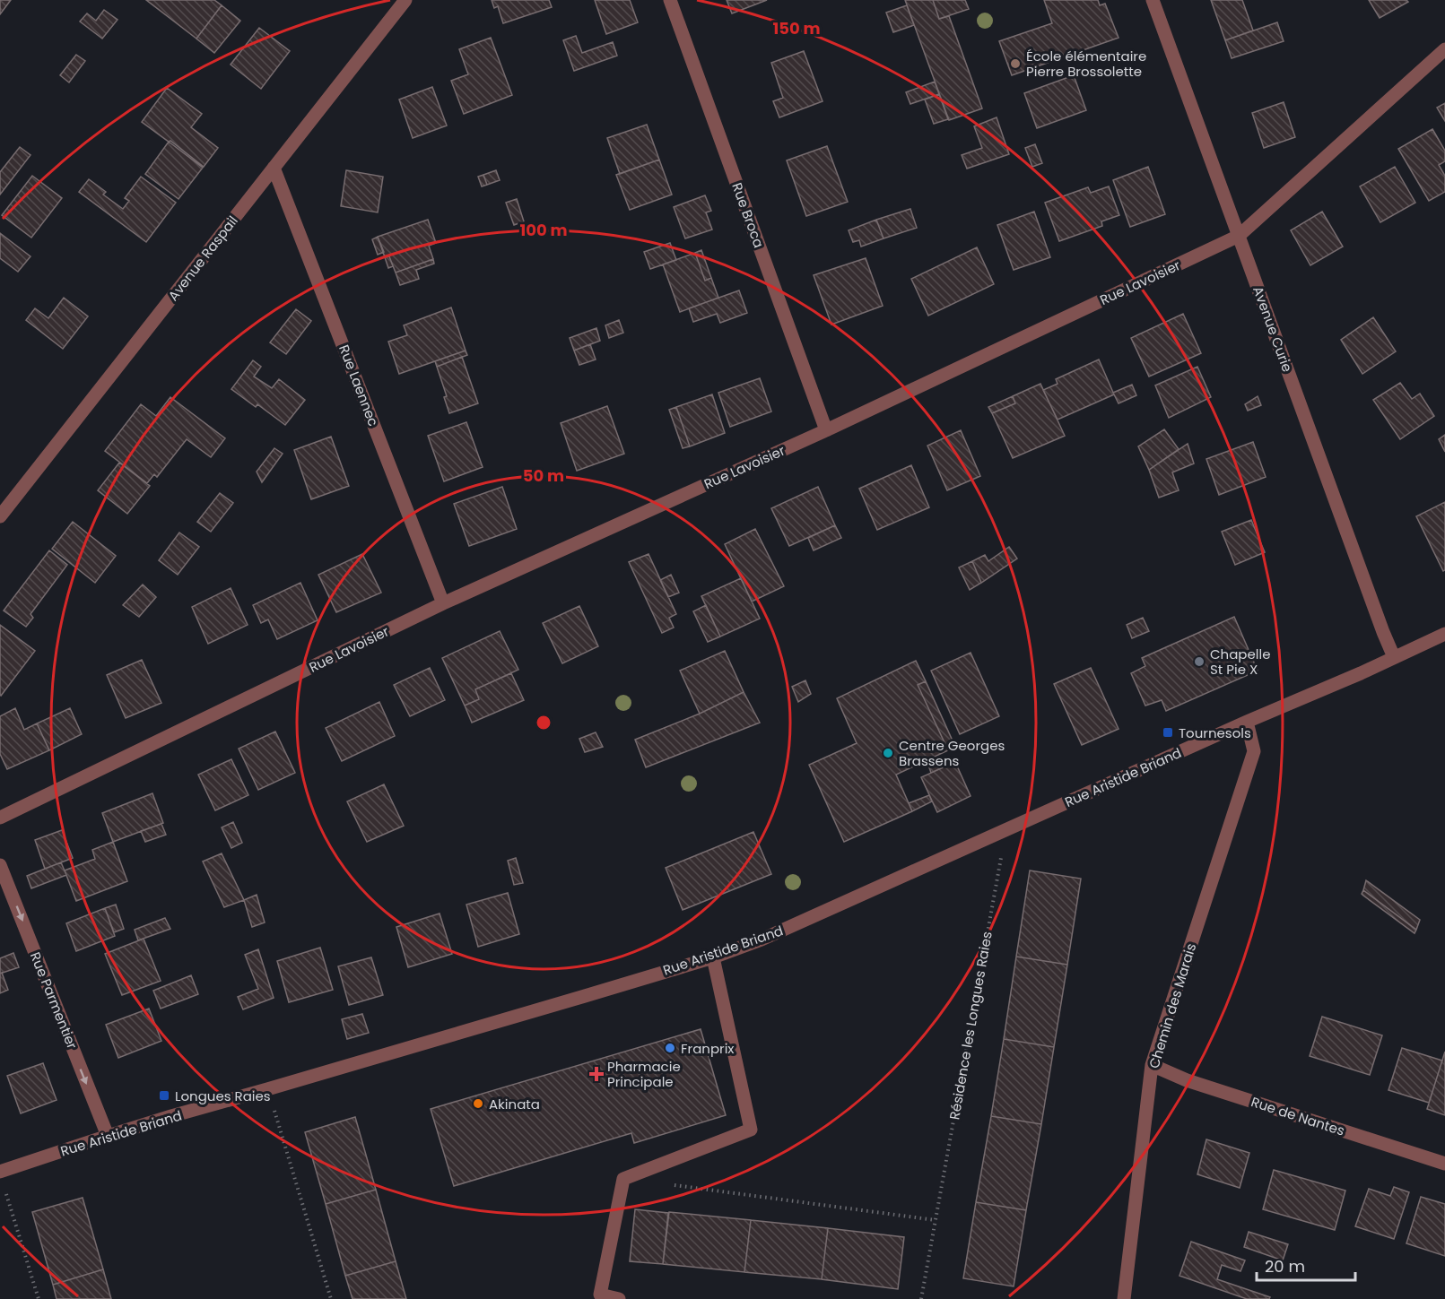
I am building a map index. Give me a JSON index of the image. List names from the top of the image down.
{
  "streets": {
    "street": [
      "Rue Broca",
      "Avenue Raspail",
      "Rue Lavoisier",
      "Avenue Curie",
      "Rue Laennec",
      "Rue Aristide Briand",
      "Rue Parmentier",
      "Chemin des Marais",
      "Rue de Nantes"
    ],
    "path": ["Résidence les Longues Raies"]
  },
  "crossings": [
    ["Rue Broca", "Rue Lavoisier"],
    ["Avenue Raspail", "Rue Laennec"],
    ["Rue Lavoisier", "Avenue Curie"],
    ["Rue Lavoisier", "Rue Laennec"],
    ["Avenue Curie", "Rue Aristide Briand"],
    ["Rue Aristide Briand", "Rue Parmentier"],
    ["Rue Aristide Briand", "Chemin des Marais"],
    ["Rue Aristide Briand", "Résidence les Longues Raies"],
    ["Chemin des Marais", "Rue de Nantes"]
  ],
  "one_way": ["Rue Parmentier"],
  "places": {
    "other": [
      "École élémentaire Pierre Brossolette",
      "Chapelle St Pie X",
      "Centre Georges Brassens",
      "Franprix",
      "Akinata"
    ],
    "transit": ["Tournesols", "Longues Raies"],
    "health": ["Pharmacie Principale"]
  },
  "scale_bar": "20 m",
  "rings": ["150 m", "100 m", "50 m"]
}
